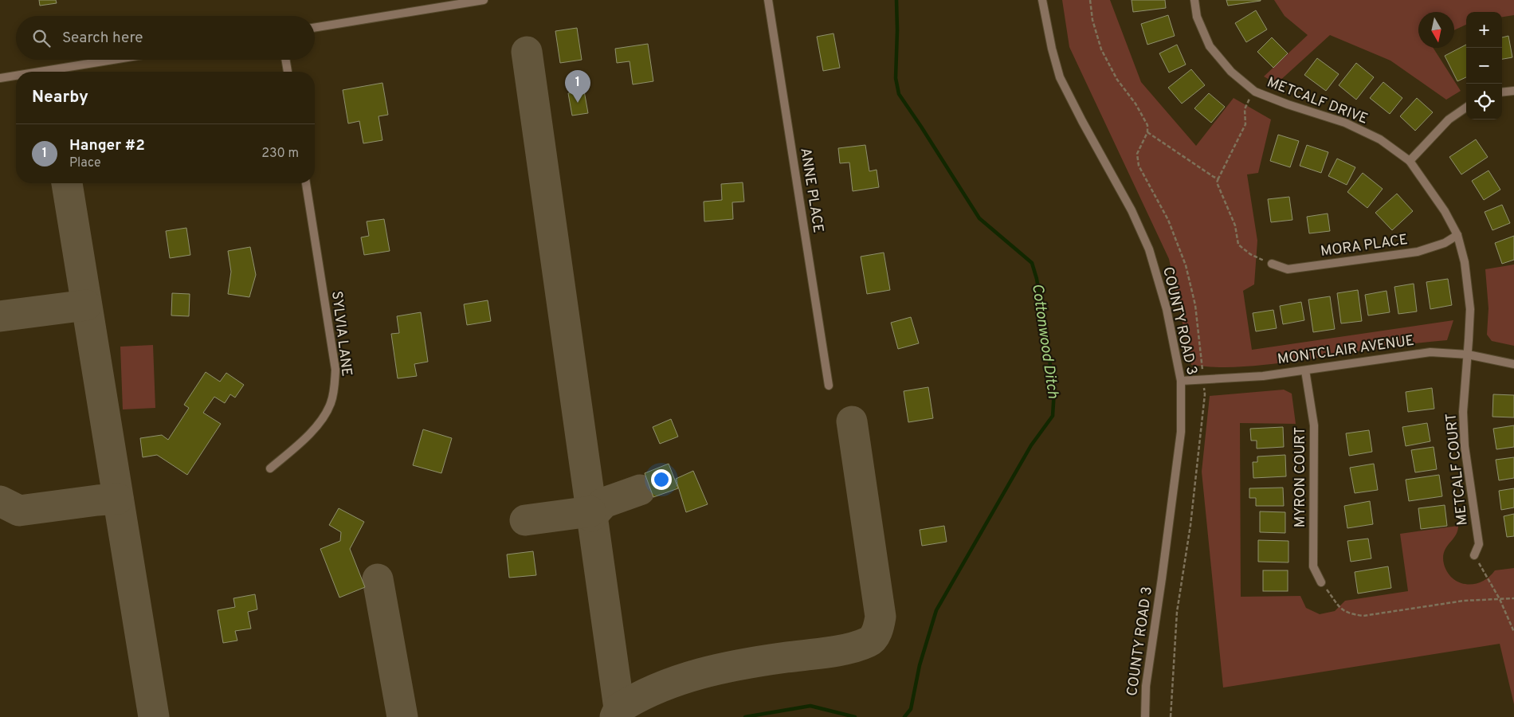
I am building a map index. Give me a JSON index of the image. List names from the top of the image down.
{
  "streets": {
    "street": [
      "METCALF DRIVE",
      "ANNE PLACE",
      "MORA PLACE",
      "COUNTY ROAD 3",
      "SYLVIA LANE",
      "MONTCLAIR AVENUE",
      "METCALF COURT",
      "MYRON COURT"
    ]
  },
  "crossings": [
    ["METCALF DRIVE", "MORA PLACE"],
    ["METCALF DRIVE", "MONTCLAIR AVENUE"],
    ["METCALF DRIVE", "METCALF COURT"],
    ["COUNTY ROAD 3", "MONTCLAIR AVENUE"],
    ["MONTCLAIR AVENUE", "METCALF COURT"],
    ["MONTCLAIR AVENUE", "MYRON COURT"]
  ],
  "water": ["Cottonwood Ditch"],
  "north": "bottom",
  "page": {
    "map_buttons": ["+", "−"],
    "search": "Search here",
    "pins": "1",
    "heading": "Nearby",
    "list": [
      {
        "mark": "1",
        "name": "Hanger #2",
        "note": "Place",
        "value": "230 m"
      }
    ]
  }
}
